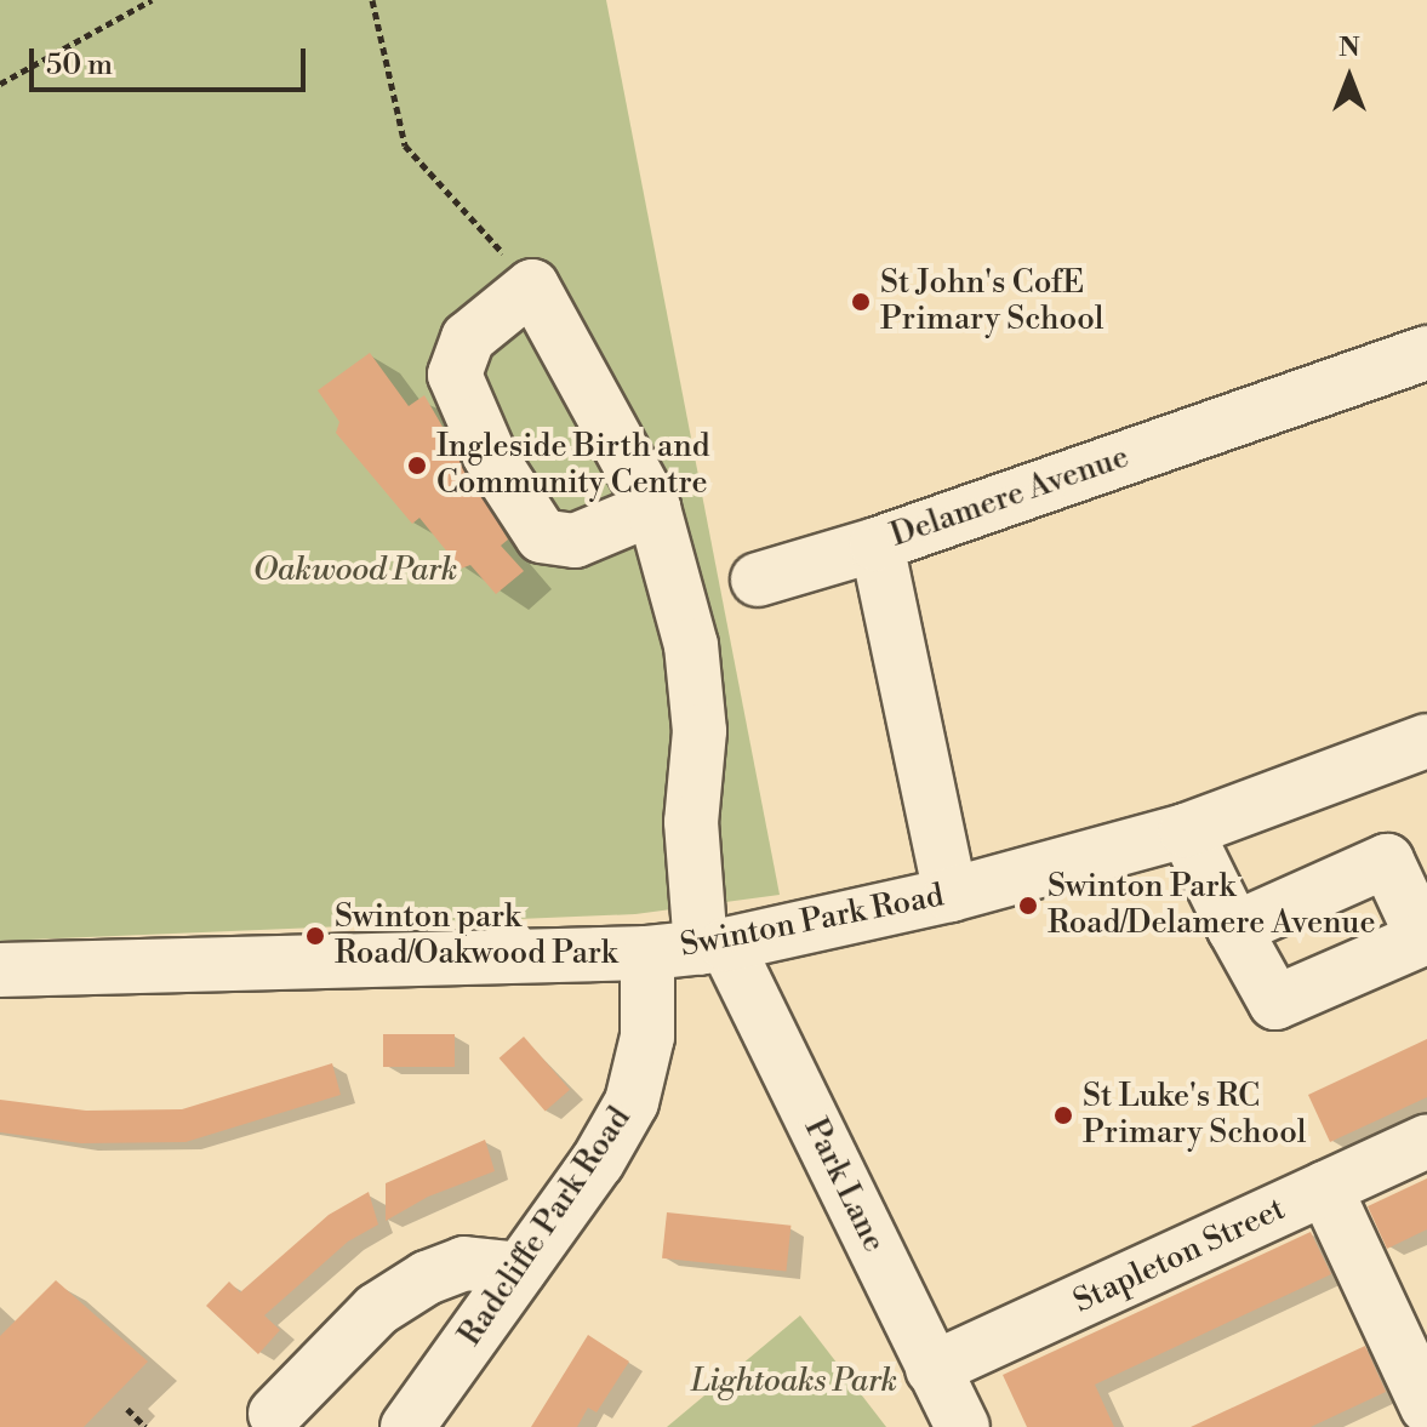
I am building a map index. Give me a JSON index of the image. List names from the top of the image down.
{
  "streets": {
    "street": [
      "Delamere Avenue",
      "Swinton Park Road",
      "Park Lane",
      "Radcliffe Park Road",
      "Stapleton Street"
    ]
  },
  "crossings": [
    ["Delamere Avenue", "Swinton Park Road"],
    ["Swinton Park Road", "Park Lane"],
    ["Swinton Park Road", "Radcliffe Park Road"],
    ["Park Lane", "Stapleton Street"]
  ],
  "parks": ["Oakwood Park", "Lightoaks Park"],
  "places": [
    "St John's CofE Primary School",
    "Ingleside Birth and Community Centre",
    "Swinton Park Road/Delamere Avenue",
    "Swinton park Road/Oakwood Park",
    "St Luke's RC Primary School"
  ],
  "scale_bar": "50 m",
  "north": "top"
}
